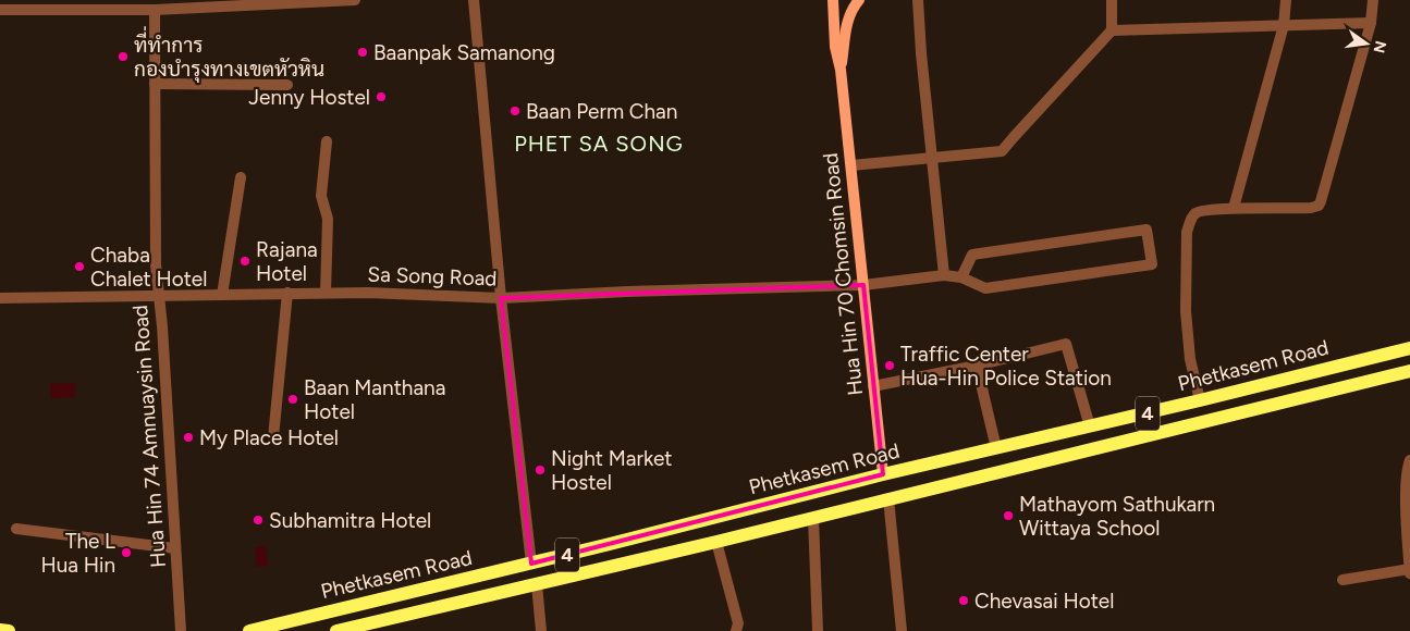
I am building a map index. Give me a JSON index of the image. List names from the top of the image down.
{
  "streets": {
    "main road": ["Hua Hin 70 Chomsin Road", "Phetkasem Road", "4"],
    "street": ["Sa Song Road", "Hua Hin 74 Amnuaysin Road"]
  },
  "crossings": [
    ["Hua Hin 70 Chomsin Road", "Sa Song Road"],
    ["Hua Hin 70 Chomsin Road", "Phetkasem Road"],
    ["Sa Song Road", "Hua Hin 74 Amnuaysin Road"]
  ],
  "districts": ["PHET SA SONG"],
  "places": [
    "Baanpak Samanong",
    "ที่ทำการ กองบำรุงทางเขตหัวหิน",
    "Jenny Hostel",
    "Baan Perm Chan",
    "Rajana Hotel",
    "Chaba Chalet Hotel",
    "Traffic Center Hua-Hin Police Station",
    "Baan Manthana Hotel",
    "My Place Hotel",
    "Night Market Hostel",
    "Mathayom Sathukarn Wittaya School",
    "Subhamitra Hotel",
    "The L Hua Hin",
    "Chevasai Hotel"
  ],
  "north": "right"
}
